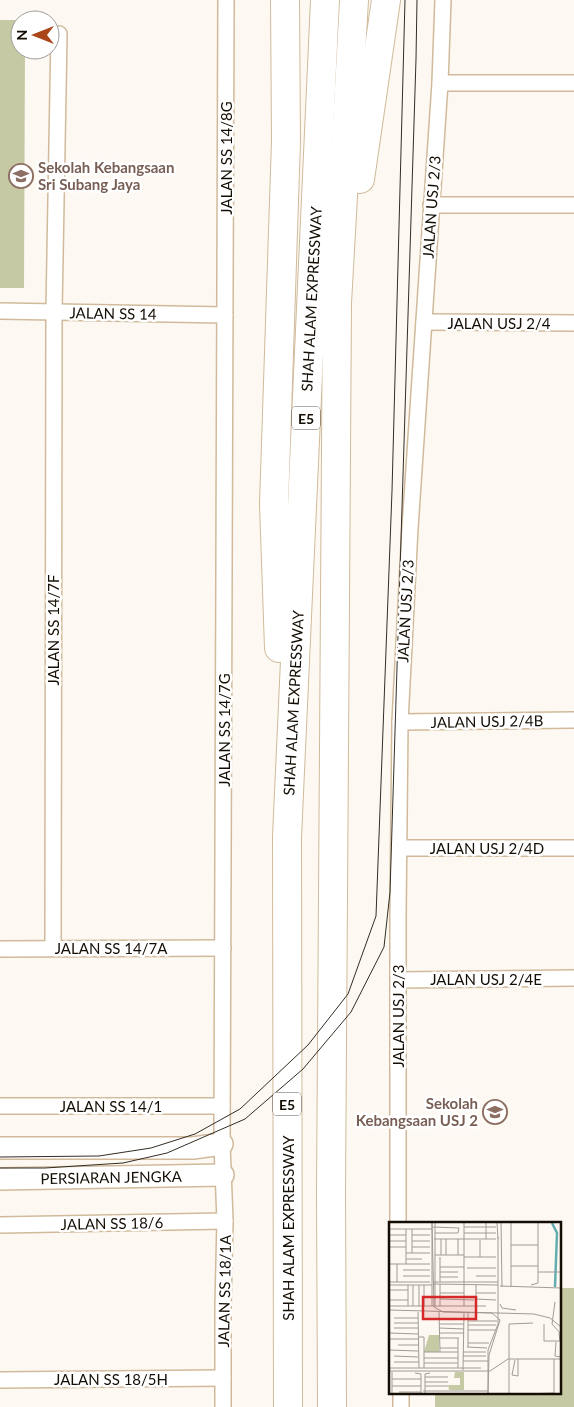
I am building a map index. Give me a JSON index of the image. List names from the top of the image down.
{
  "streets": {
    "highway": ["SHAH ALAM EXPRESSWAY", "E5"],
    "main road": ["PERSIARAN JENGKA"],
    "street": [
      "JALAN SS 14/8G",
      "JALAN USJ 2/3",
      "JALAN SS 14",
      "JALAN USJ 2/4",
      "JALAN SS 14/7F",
      "JALAN USJ 2/4B",
      "JALAN SS 14/7G",
      "JALAN USJ 2/4D",
      "JALAN SS 14/7A",
      "JALAN USJ 2/4E",
      "JALAN SS 14/1",
      "JALAN SS 18/6",
      "JALAN SS 18/1A",
      "JALAN SS 18/5H"
    ]
  },
  "crossings": [
    ["JALAN SS 14/8G", "JALAN SS 14"],
    ["JALAN SS 14/8G", "JALAN SS 14/7G"],
    ["JALAN USJ 2/3", "JALAN USJ 2/4"],
    ["JALAN USJ 2/3", "JALAN USJ 2/4B"],
    ["JALAN USJ 2/3", "JALAN USJ 2/4D"],
    ["JALAN USJ 2/3", "JALAN USJ 2/4E"],
    ["JALAN SS 14", "JALAN SS 14/7F"],
    ["JALAN SS 14", "JALAN SS 14/7G"],
    ["JALAN SS 14/7F", "JALAN SS 14/7A"],
    ["JALAN SS 14/7G", "JALAN SS 14/7A"],
    ["JALAN SS 14/7G", "JALAN SS 14/1"],
    ["JALAN SS 14/7G", "PERSIARAN JENGKA"],
    ["PERSIARAN JENGKA", "JALAN SS 18/1A"],
    ["JALAN SS 18/6", "JALAN SS 18/1A"],
    ["JALAN SS 18/1A", "JALAN SS 18/5H"]
  ],
  "places": {
    "school or university": ["Sekolah Kebangsaan Sri Subang Jaya", "Sekolah Kebangsaan USJ 2"]
  },
  "north": "left"
}
